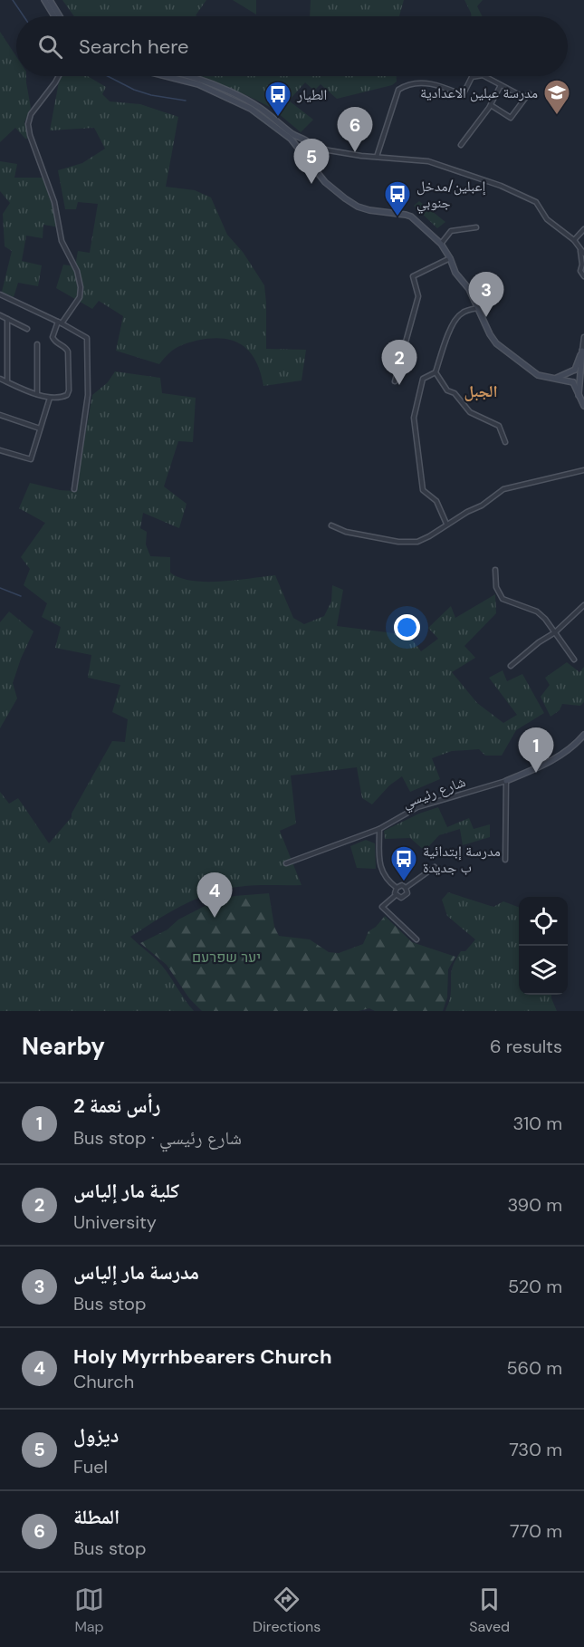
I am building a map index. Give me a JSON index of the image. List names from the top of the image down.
{
  "streets": {
    "main road": ["شارع رئيسي"]
  },
  "districts": ["الجبل"],
  "parks": ["יער שפרעם"],
  "places": {
    "school or university": ["مدرسة عبلين الاعدادية"],
    "bus stop": ["الطيار", "إعبلين/مدخل جنوبي", "مدرسة إبتدائية ب جديدة"]
  },
  "page": {
    "search": "Search here",
    "pins": [
      "6",
      "5",
      "3",
      "2",
      "1",
      "4"
    ],
    "heading": ["Nearby", "6 results"],
    "list": [
      {
        "mark": "1",
        "name": "رأس نعمة 2",
        "note": "Bus stop · شارع رئيسي",
        "value": "310 m"
      },
      {
        "mark": "2",
        "name": "كلية مار إلياس",
        "note": "University",
        "value": "390 m"
      },
      {
        "mark": "3",
        "name": "مدرسة مار إلياس",
        "note": "Bus stop",
        "value": "520 m"
      },
      {
        "mark": "4",
        "name": "Holy Myrrhbearers Church",
        "note": "Church",
        "value": "560 m"
      },
      {
        "mark": "5",
        "name": "ديزول",
        "note": "Fuel",
        "value": "730 m"
      },
      {
        "mark": "6",
        "name": "المطلة",
        "note": "Bus stop",
        "value": "770 m"
      }
    ],
    "nav": ["Map", "Directions", "Saved"]
  }
}
